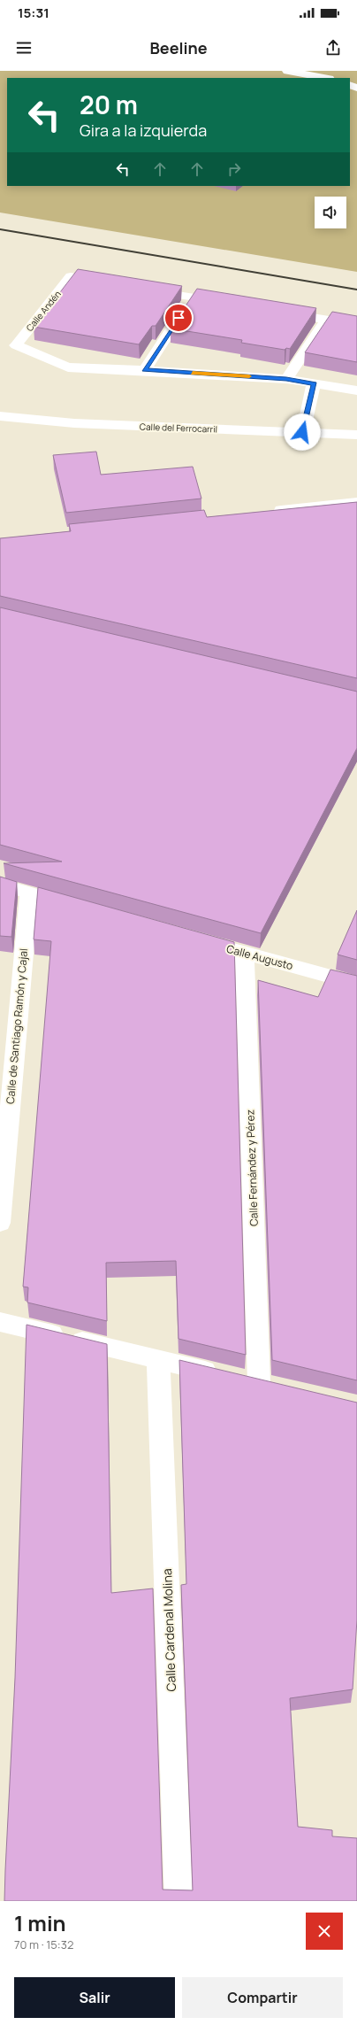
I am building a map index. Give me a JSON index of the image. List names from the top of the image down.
{
  "streets": {
    "street": [
      "Calle Andén",
      "Calle del Ferrocarril",
      "Calle Augusto",
      "Calle de Santiago Ramón y Cajal",
      "Calle Fernández y Pérez",
      "Calle Cardenal Molina"
    ]
  },
  "crossings": [
    ["Calle Augusto", "Calle Fernández y Pérez"],
    ["Calle Fernández y Pérez", "Calle Cardenal Molina"]
  ],
  "page": {
    "status": "15:31",
    "header": "Beeline",
    "turn": ["20 m", "Gira a la izquierda"],
    "heading": ["1 min", "70 m · 15:32"],
    "buttons": ["Salir", "Compartir"]
  }
}
